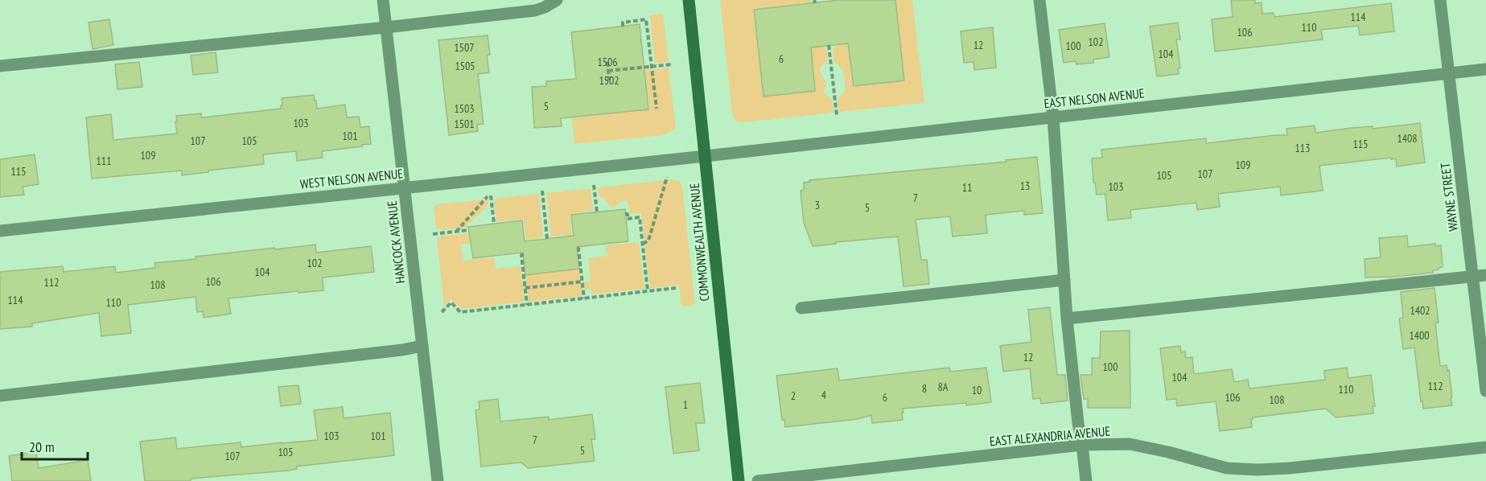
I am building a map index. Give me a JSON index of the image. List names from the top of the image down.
{
  "streets": {
    "street": [
      "EAST NELSON AVENUE",
      "WEST NELSON AVENUE",
      "WAYNE STREET",
      "HANCOCK AVENUE",
      "COMMONWEALTH AVENUE",
      "EAST ALEXANDRIA AVENUE"
    ]
  },
  "crossings": [
    ["EAST NELSON AVENUE", "WEST NELSON AVENUE"],
    ["EAST NELSON AVENUE", "WAYNE STREET"],
    ["EAST NELSON AVENUE", "COMMONWEALTH AVENUE"],
    ["WEST NELSON AVENUE", "HANCOCK AVENUE"],
    ["WEST NELSON AVENUE", "COMMONWEALTH AVENUE"]
  ],
  "house_numbers": [
    "114",
    "110",
    "106",
    "102",
    "12",
    "100",
    "1507",
    "104",
    "6",
    "1506",
    "1505",
    "1502",
    "5",
    "1503",
    "103",
    "1501",
    "101",
    "1408",
    "107",
    "105",
    "115",
    "113",
    "109",
    "111",
    "109",
    "115",
    "107",
    "105",
    "13",
    "103",
    "11",
    "7",
    "3",
    "5",
    "102",
    "104",
    "106",
    "112",
    "108",
    "114",
    "110",
    "1402",
    "1400",
    "12",
    "100",
    "104",
    "112",
    "8A",
    "8",
    "110",
    "10",
    "4",
    "2",
    "6",
    "106",
    "108",
    "1",
    "103",
    "101",
    "7",
    "5",
    "105",
    "107"
  ],
  "scale_bar": "20 m"
}
